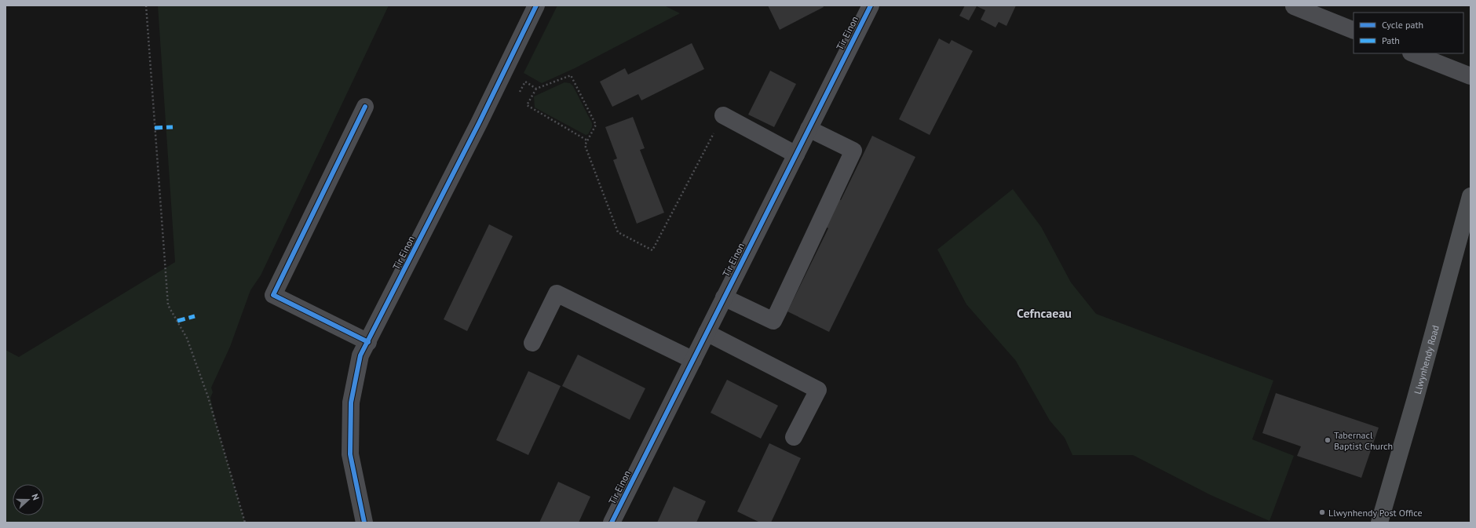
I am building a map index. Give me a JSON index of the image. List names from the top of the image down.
{
  "streets": {
    "main road": ["Llwynhendy Road"],
    "street": ["Tir Einon"]
  },
  "districts": ["Cefncaeau"],
  "places": ["Tabernacl Baptist Church", "Llwynhendy Post Office"],
  "legend": ["Cycle path", "Path"],
  "north": "right"
}
